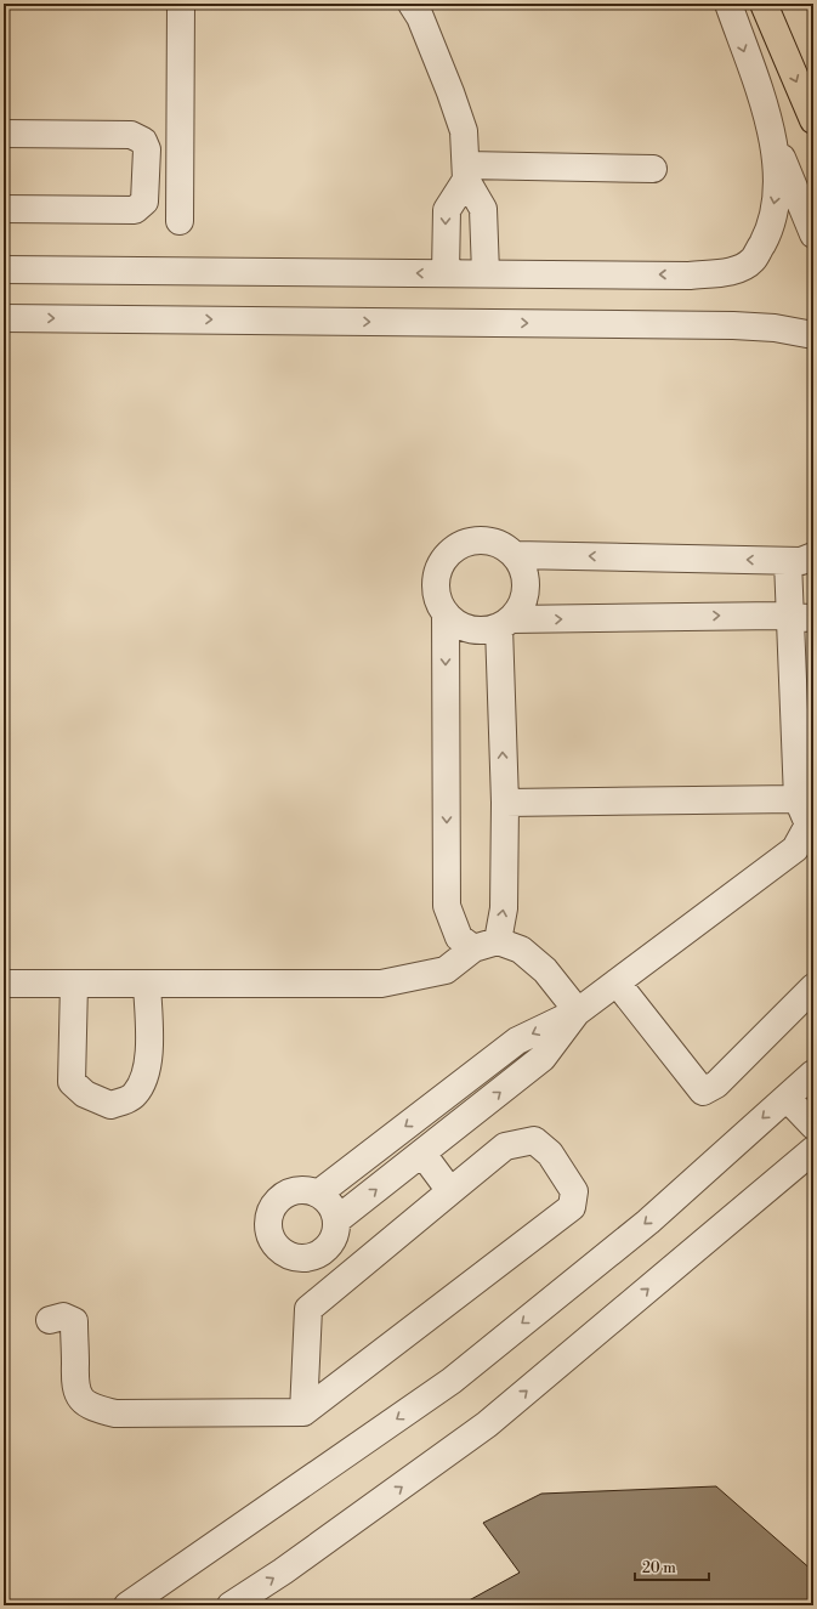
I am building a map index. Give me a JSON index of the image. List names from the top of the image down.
{
  "scale_bar": "20 m"
}
